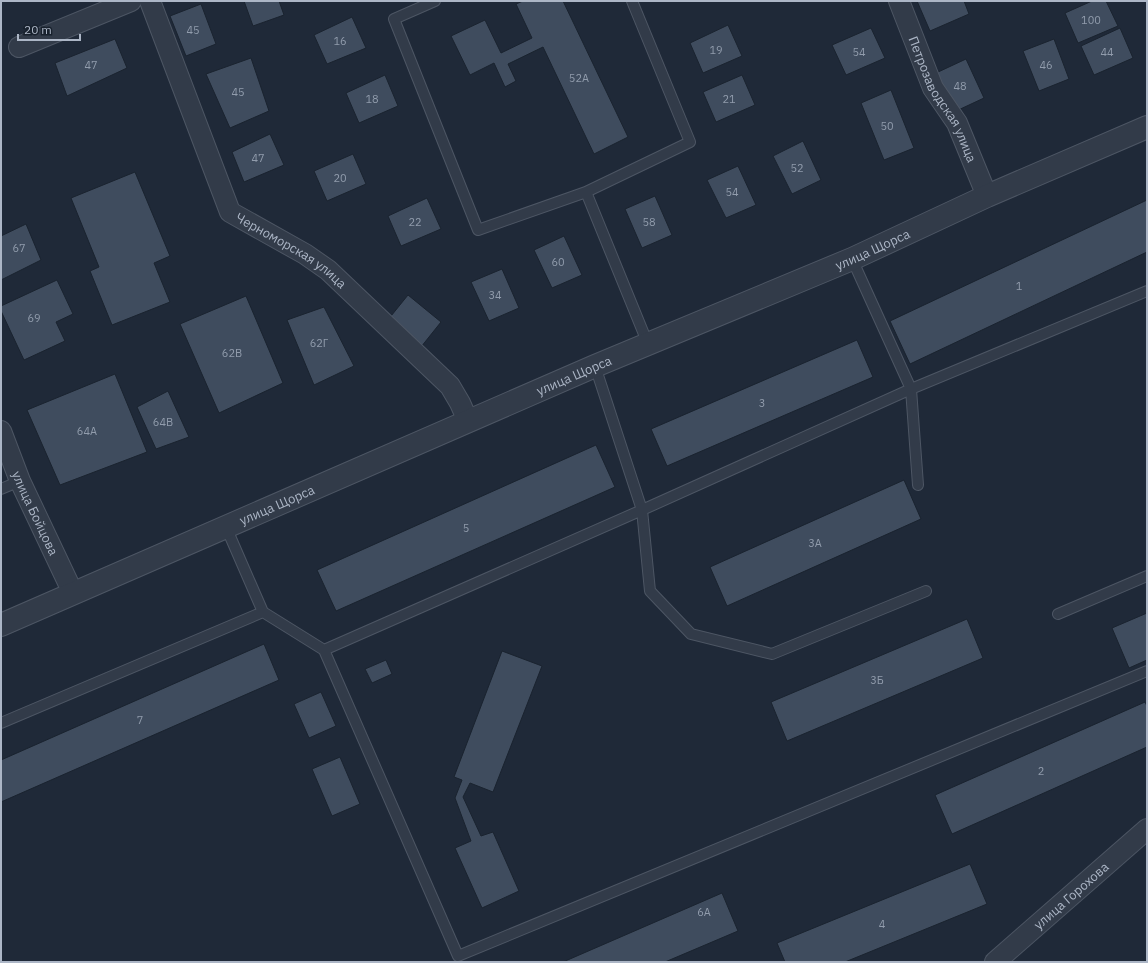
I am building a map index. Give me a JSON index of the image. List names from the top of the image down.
{
  "streets": {
    "street": [
      "Петрозаводская улица",
      "улица Щорса",
      "Черноморская улица",
      "улица Бойцова",
      "улица Горохова"
    ]
  },
  "crossings": [
    ["Петрозаводская улица", "улица Щорса"],
    ["улица Щорса", "Черноморская улица"],
    ["улица Щорса", "улица Бойцова"]
  ],
  "house_numbers": [
    "100",
    "45",
    "16",
    "19",
    "54",
    "44",
    "47",
    "46",
    "52А",
    "48",
    "45",
    "18",
    "21",
    "50",
    "47",
    "52",
    "20",
    "54",
    "22",
    "58",
    "67",
    "60",
    "1",
    "34",
    "69",
    "62Г",
    "62В",
    "3",
    "64В",
    "64А",
    "5",
    "3А",
    "3Б",
    "7",
    "2",
    "6А",
    "4"
  ],
  "scale_bar": "20 m"
}
